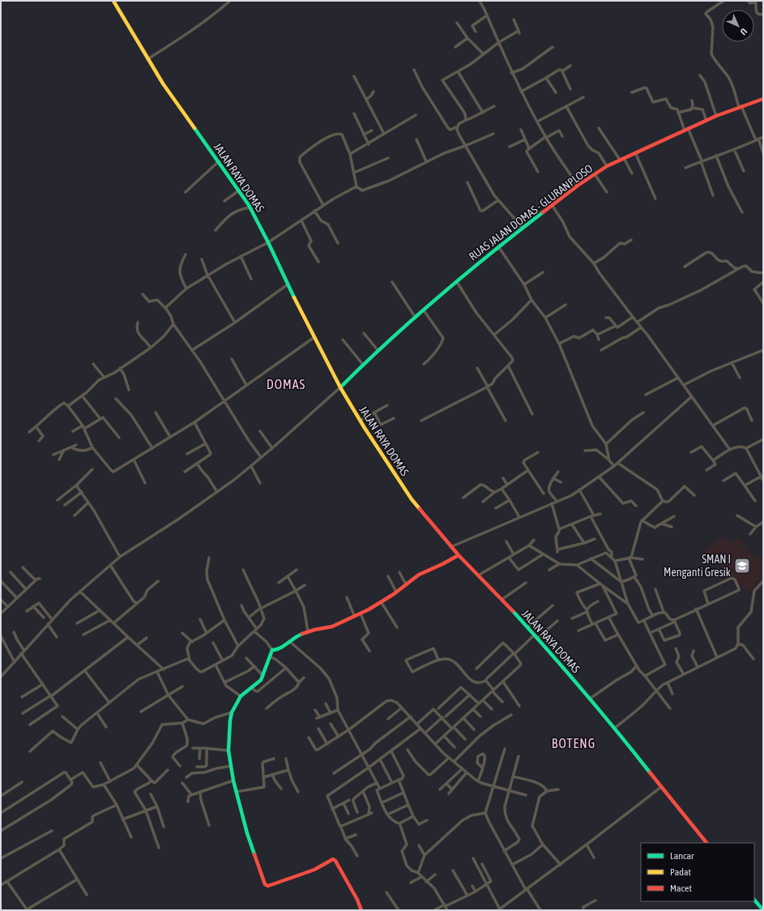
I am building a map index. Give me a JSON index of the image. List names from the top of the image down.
{
  "streets": {
    "main road": ["JALAN RAYA DOMAS", "RUAS JALAN DOMAS - GLURANPLOSO"]
  },
  "crossings": [
    ["JALAN RAYA DOMAS", "RUAS JALAN DOMAS - GLURANPLOSO"]
  ],
  "districts": ["DOMAS", "BOTENG"],
  "places": {
    "school or university": ["SMAN I Menganti Gresik"]
  },
  "legend": ["Lancar", "Padat", "Macet"],
  "north": "bottom right"
}
